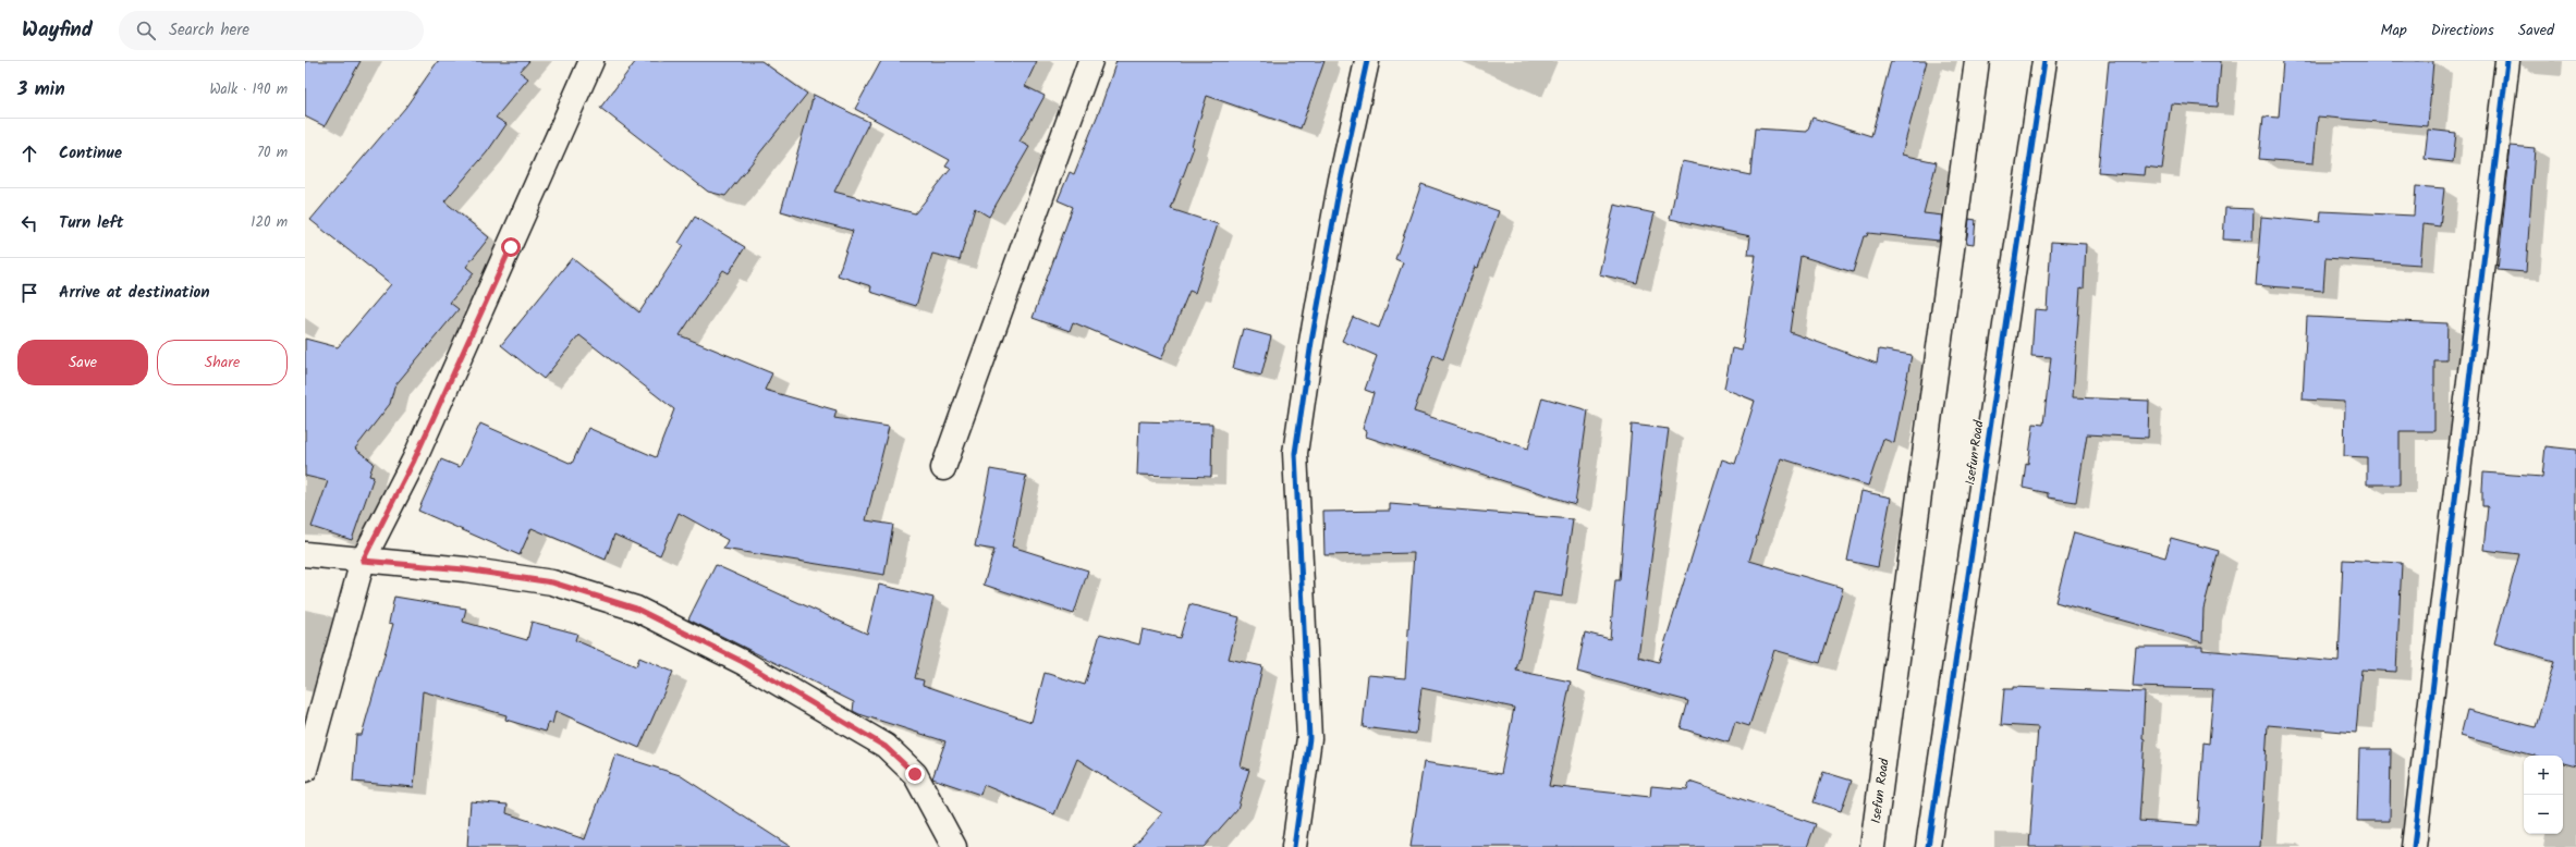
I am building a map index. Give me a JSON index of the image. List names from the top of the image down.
{
  "streets": {
    "street": ["Isefun Road"]
  },
  "page": {
    "header": "Wayfind",
    "search": "Search here",
    "nav": ["Map", "Directions", "Saved"],
    "heading": ["3 min", "Walk · 190 m"],
    "list": [
      ["Continue", "70 m"],
      ["Turn left", "120 m"],
      "Arrive at destination"
    ],
    "buttons": ["Save", "Share"],
    "map_buttons": ["+", "−"]
  }
}
